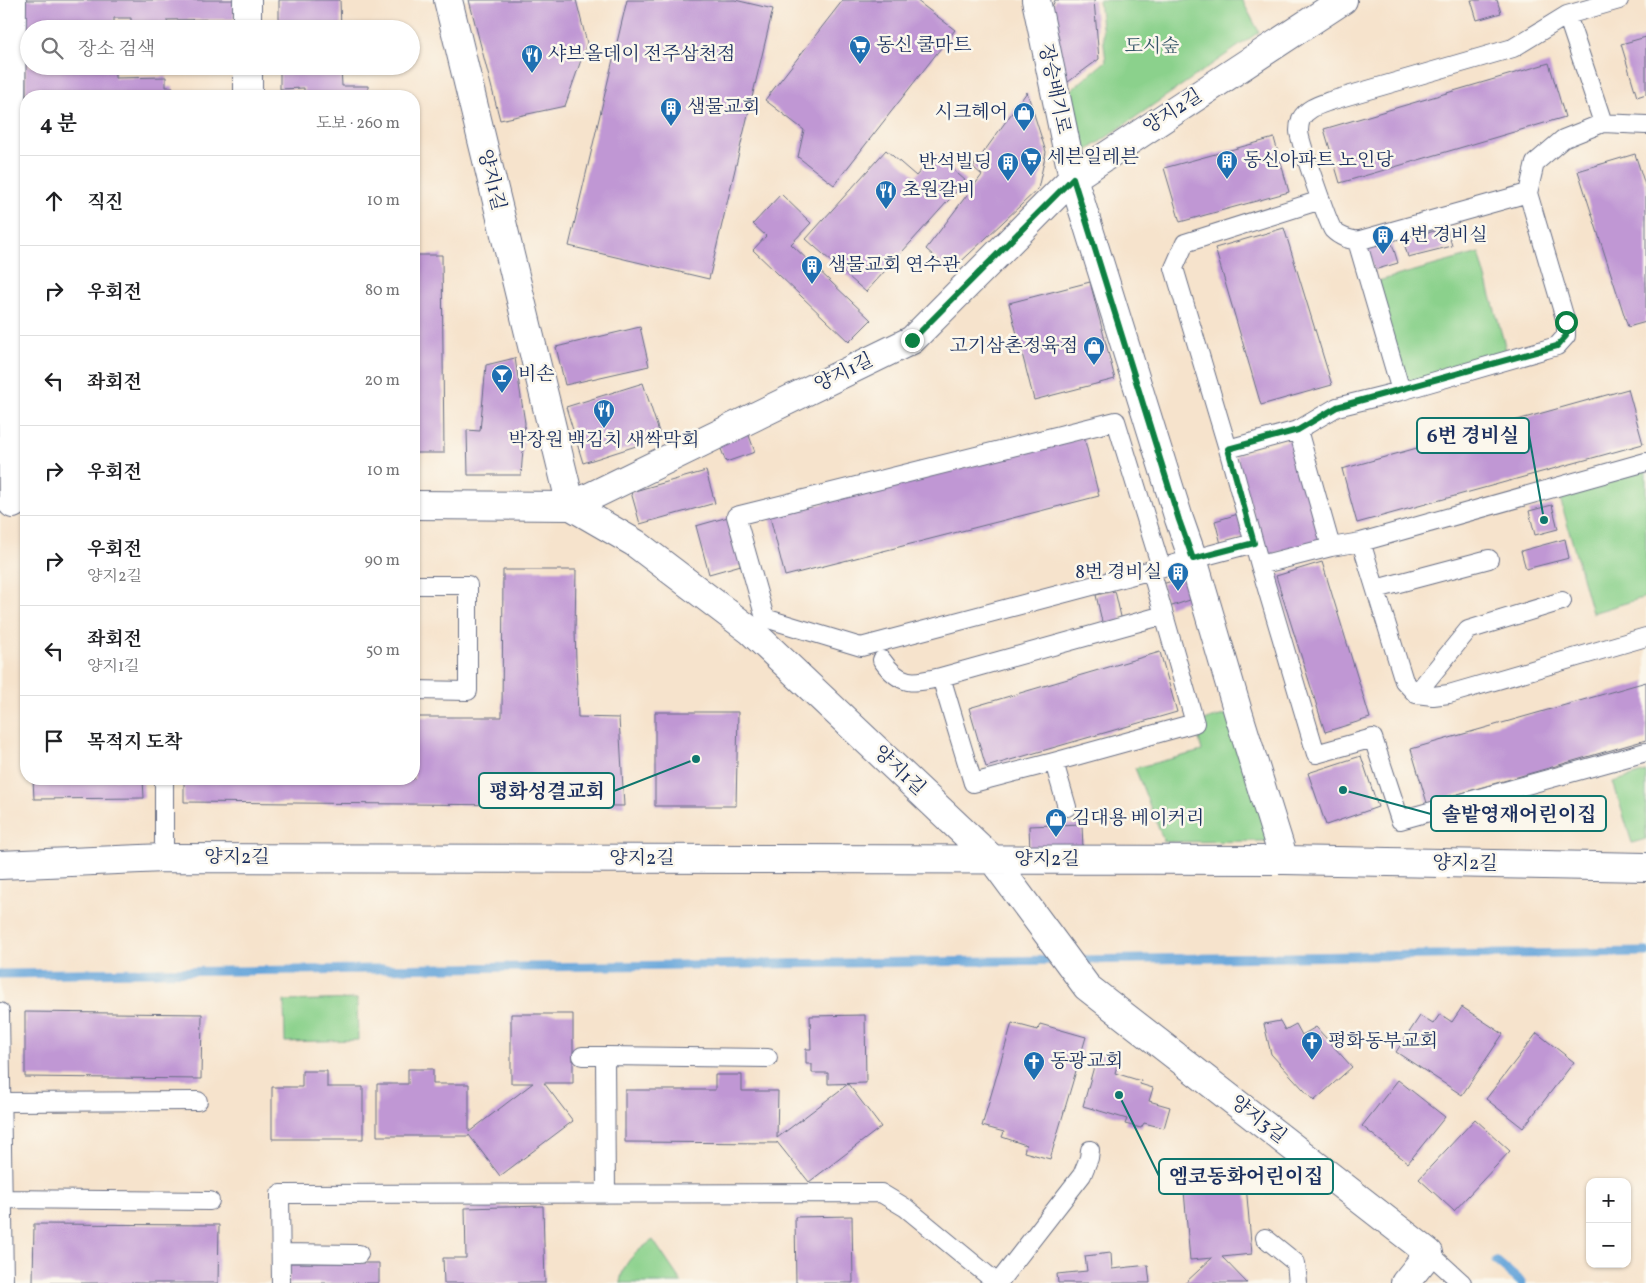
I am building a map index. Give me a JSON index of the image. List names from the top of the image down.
{
  "streets": {
    "street": [
      "장승배기로",
      "양지2길",
      "양지1길",
      "양지3길"
    ]
  },
  "crossings": [
    ["장승배기로", "양지2길"],
    ["장승배기로", "양지1길"],
    ["양지2길", "양지1길"],
    ["양지1길", "양지3길"]
  ],
  "parks": ["도시숲"],
  "places": {
    "supermarket": ["동신 쿨마트", "세븐일레븐"],
    "restaurant": ["샤브올데이 전주삼천점", "초원갈비", "박장원 백김치 새싹막회"],
    "building": [
      "샘물교회",
      "동신아파트 노인당",
      "반석빌딩",
      "4번 경비실",
      "샘물교회 연수관",
      "8번 경비실"
    ],
    "shop": ["시크헤어", "고기삼촌정육점", "김대용 베이커리"],
    "bar": ["비손"],
    "other": [
      "6번 경비실",
      "평화성결교회",
      "솔밭영재어린이집",
      "엠코동화어린이집"
    ],
    "church": ["평화동부교회", "동광교회"]
  },
  "page": {
    "search": "장소 검색",
    "heading": ["4 분", "도보 · 260 m"],
    "list": [
      ["직진", "10 m"],
      ["우회전", "80 m"],
      ["좌회전", "20 m"],
      ["우회전", "10 m"],
      ["우회전", "양지2길", "90 m"],
      ["좌회전", "양지1길", "50 m"],
      "목적지 도착"
    ],
    "map_buttons": ["+", "−"]
  }
}
